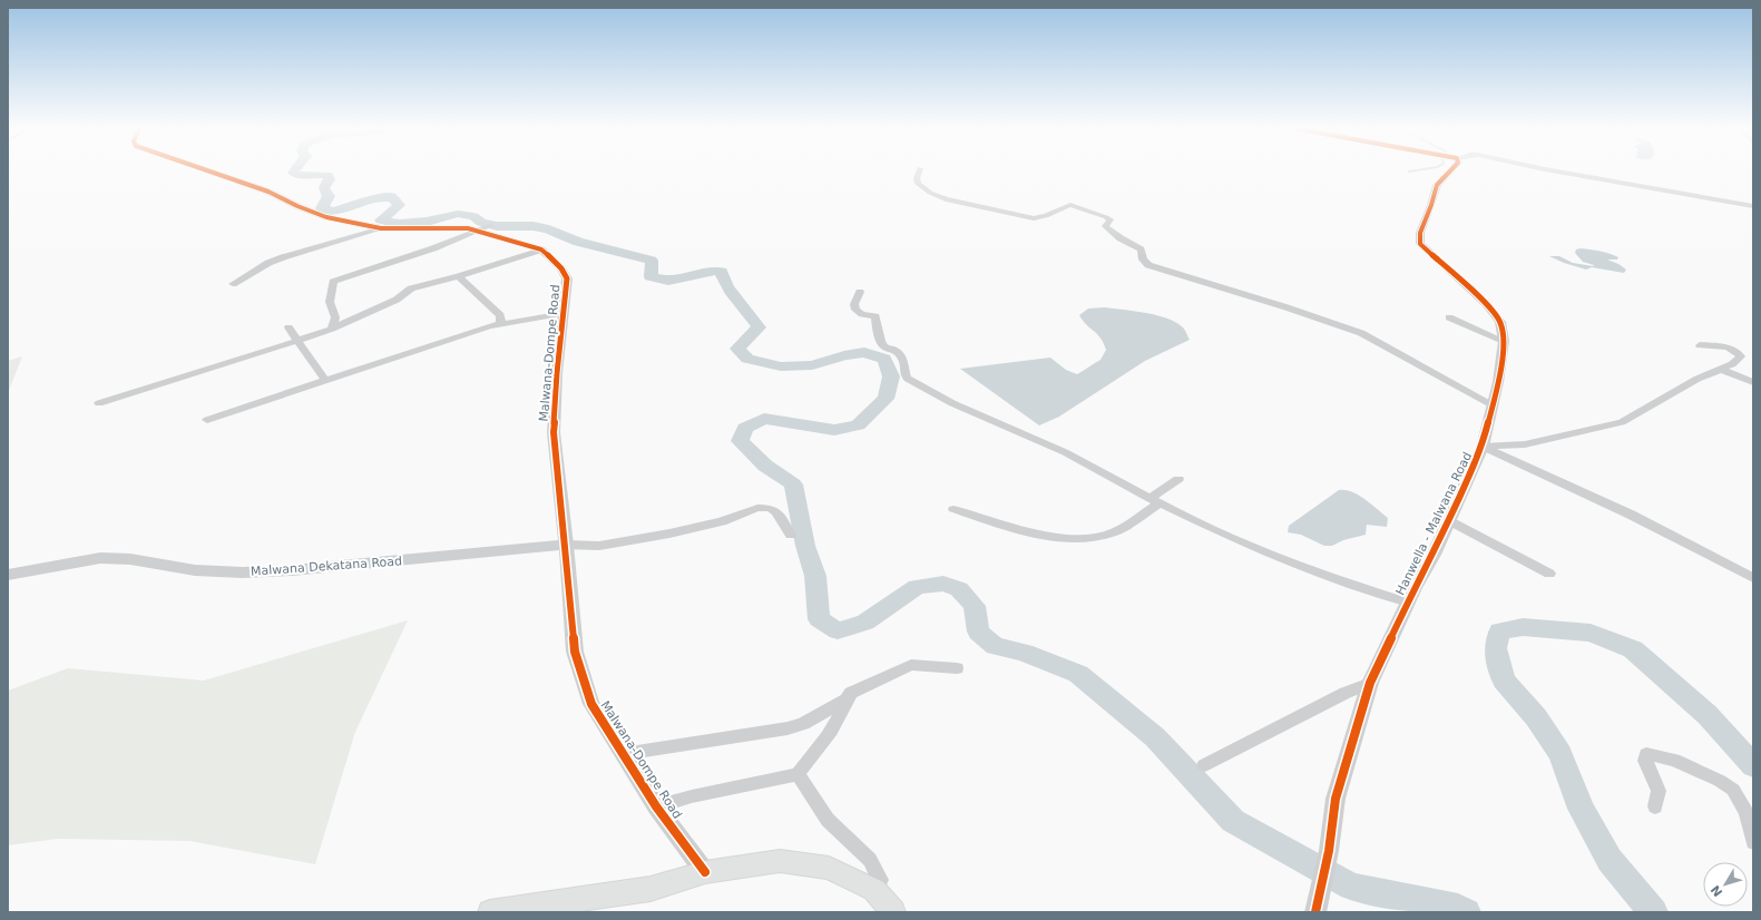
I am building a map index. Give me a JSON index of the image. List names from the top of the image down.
{
  "streets": {
    "street": ["Malwana-Dompe Road", "Hanwella - Malwana Road", "Malwana Dekatana Road"]
  },
  "crossings": [
    ["Malwana-Dompe Road", "Malwana Dekatana Road"]
  ],
  "north": "bottom left"
}
